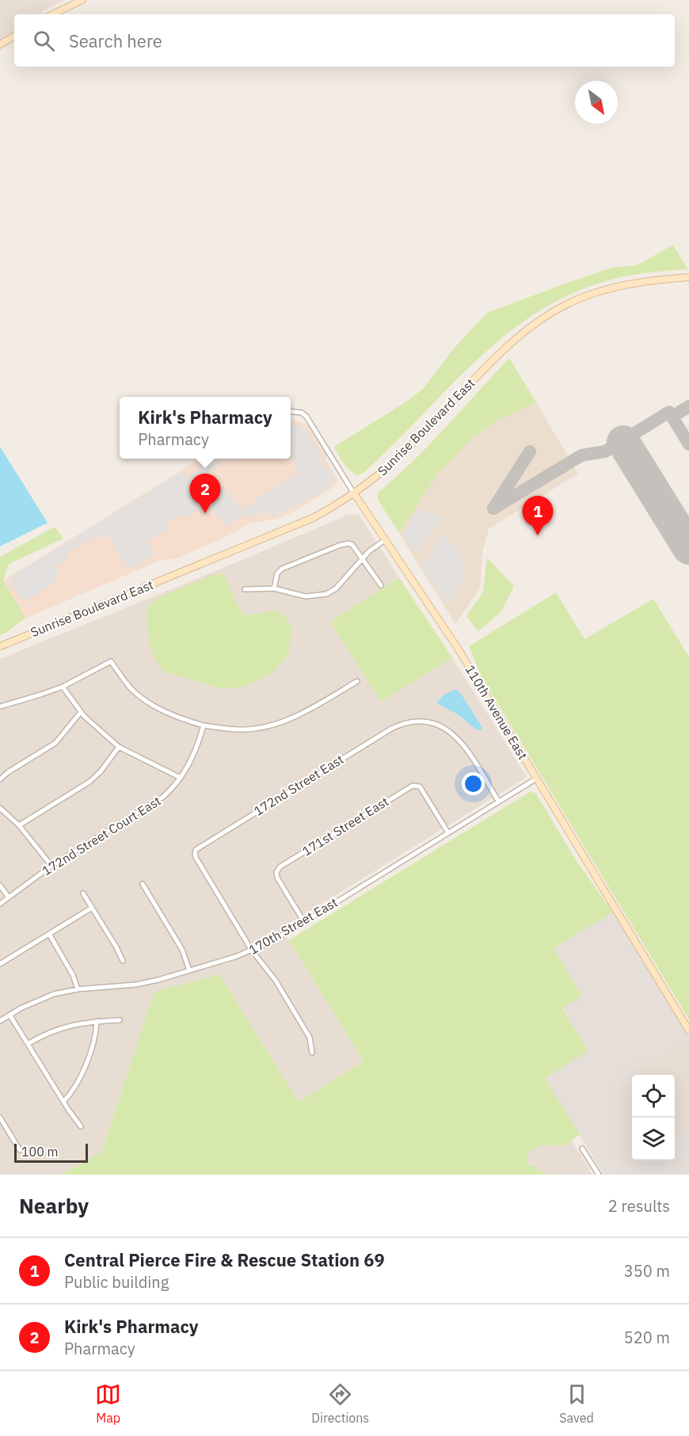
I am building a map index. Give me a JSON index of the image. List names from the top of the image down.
{
  "streets": {
    "main road": ["Sunrise Boulevard East", "110th Avenue East"],
    "street": [
      "172nd Street East",
      "171st Street East",
      "172nd Street Court East",
      "170th Street East"
    ]
  },
  "crossings": [
    ["Sunrise Boulevard East", "110th Avenue East"],
    ["110th Avenue East", "170th Street East"],
    ["172nd Street East", "170th Street East"],
    ["171st Street East", "170th Street East"]
  ],
  "scale_bar": "100 m",
  "north": "bottom right",
  "page": {
    "search": "Search here",
    "popup": ["Kirk's Pharmacy", "Pharmacy"],
    "pins": ["2", "1"],
    "scale": "100 m",
    "heading": ["Nearby", "2 results"],
    "list": [
      {
        "mark": "1",
        "name": "Central Pierce Fire & Rescue Station 69",
        "note": "Public building",
        "value": "350 m"
      },
      {
        "mark": "2",
        "name": "Kirk's Pharmacy",
        "note": "Pharmacy",
        "value": "520 m"
      }
    ],
    "nav": ["Map", "Directions", "Saved"]
  }
}
